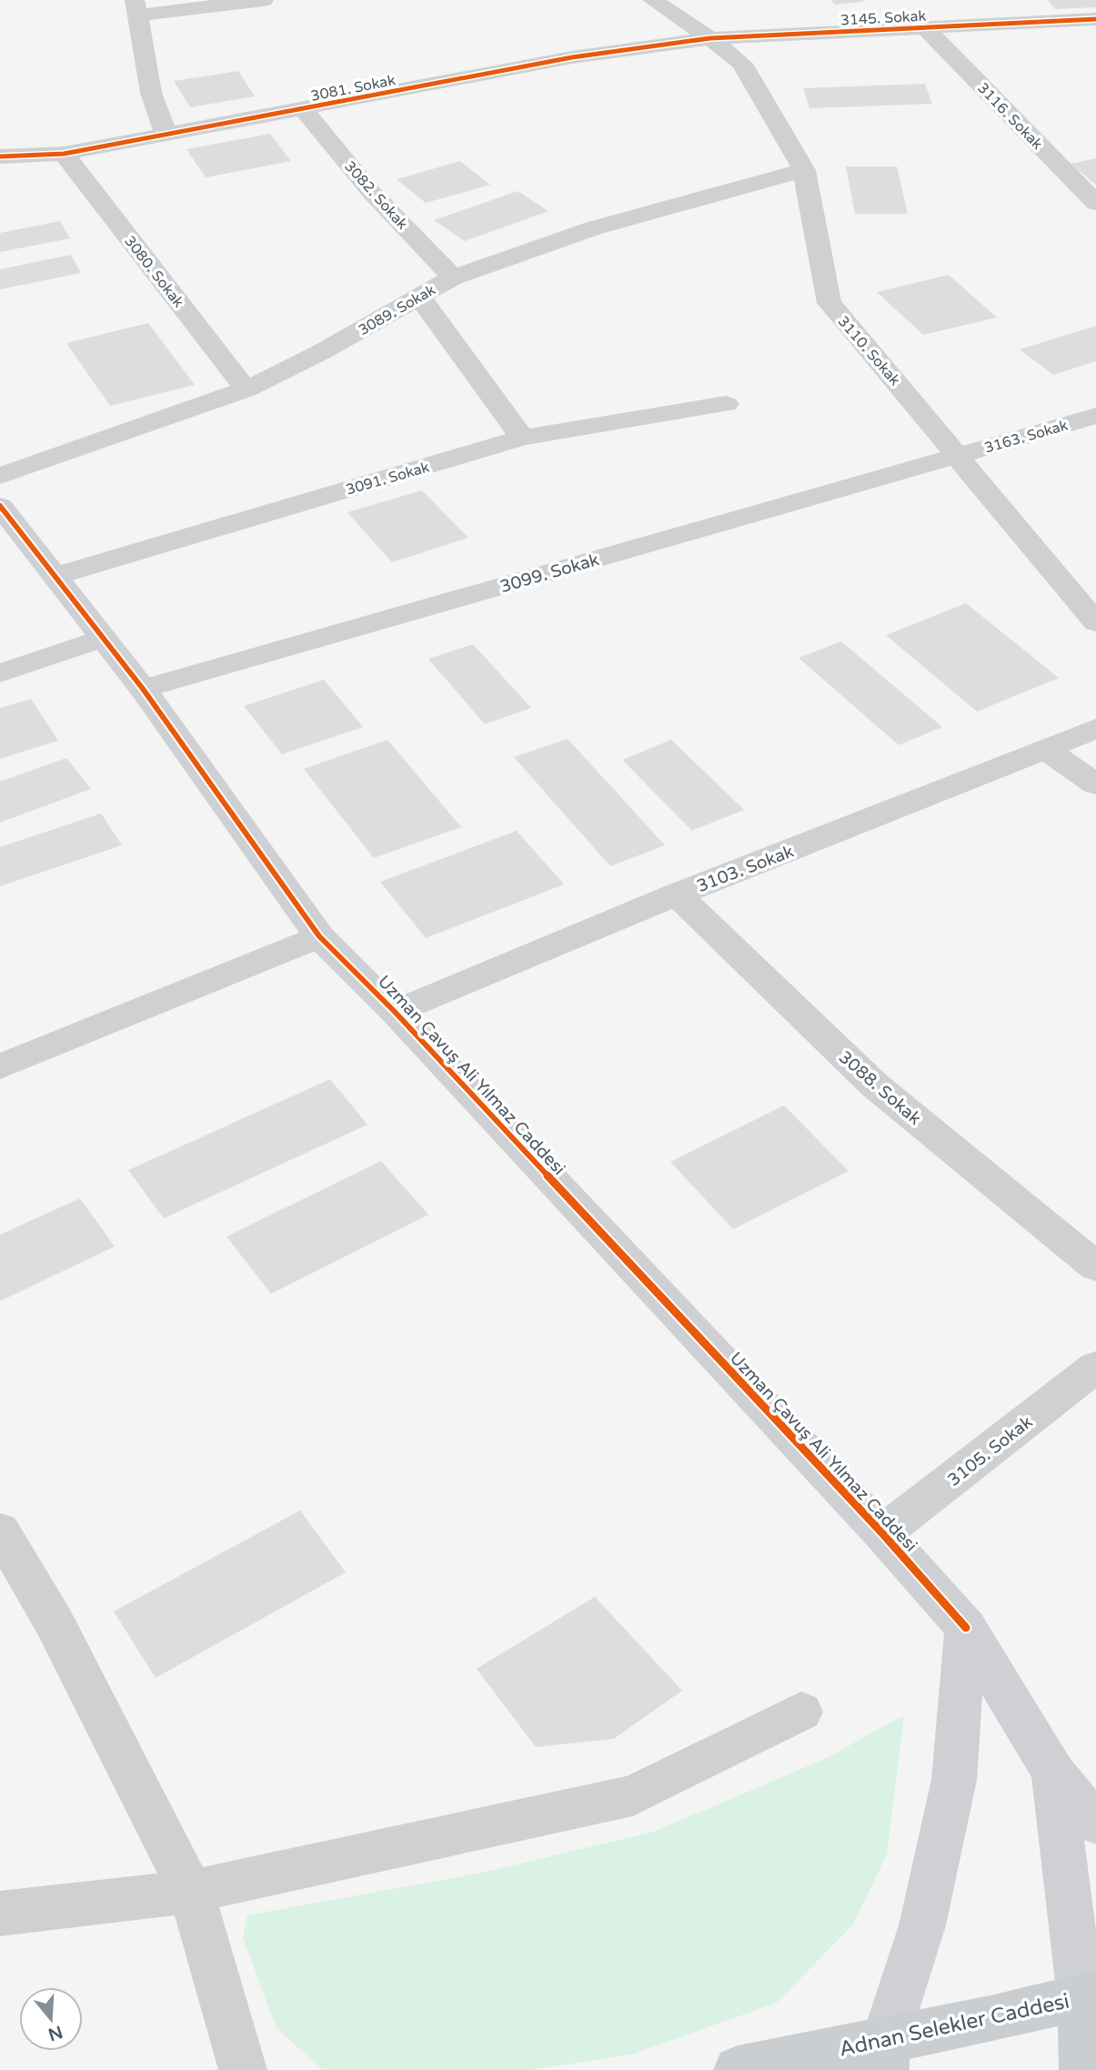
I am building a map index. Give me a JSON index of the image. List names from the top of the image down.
{
  "streets": {
    "main road": ["Adnan Selekler Caddesi"],
    "street": [
      "3145. Sokak",
      "3081. Sokak",
      "3116. Sokak",
      "3082. Sokak",
      "3080. Sokak",
      "3089. Sokak",
      "3110. Sokak",
      "3163. Sokak",
      "3091. Sokak",
      "3099. Sokak",
      "3103. Sokak",
      "Uzman Çavuş Ali Yılmaz Caddesi",
      "3088. Sokak",
      "3105. Sokak"
    ]
  },
  "crossings": [
    ["3145. Sokak", "3081. Sokak"],
    ["3145. Sokak", "3116. Sokak"],
    ["3145. Sokak", "3110. Sokak"],
    ["3081. Sokak", "3082. Sokak"],
    ["3081. Sokak", "3080. Sokak"],
    ["3081. Sokak", "3110. Sokak"],
    ["3082. Sokak", "3089. Sokak"],
    ["3080. Sokak", "3089. Sokak"],
    ["3089. Sokak", "3110. Sokak"],
    ["3110. Sokak", "3163. Sokak"],
    ["3110. Sokak", "3099. Sokak"],
    ["3163. Sokak", "3099. Sokak"],
    ["3091. Sokak", "Uzman Çavuş Ali Yılmaz Caddesi"],
    ["3099. Sokak", "Uzman Çavuş Ali Yılmaz Caddesi"],
    ["3103. Sokak", "Uzman Çavuş Ali Yılmaz Caddesi"],
    ["3103. Sokak", "3088. Sokak"],
    ["Uzman Çavuş Ali Yılmaz Caddesi", "3105. Sokak"]
  ],
  "north": "bottom"
}
